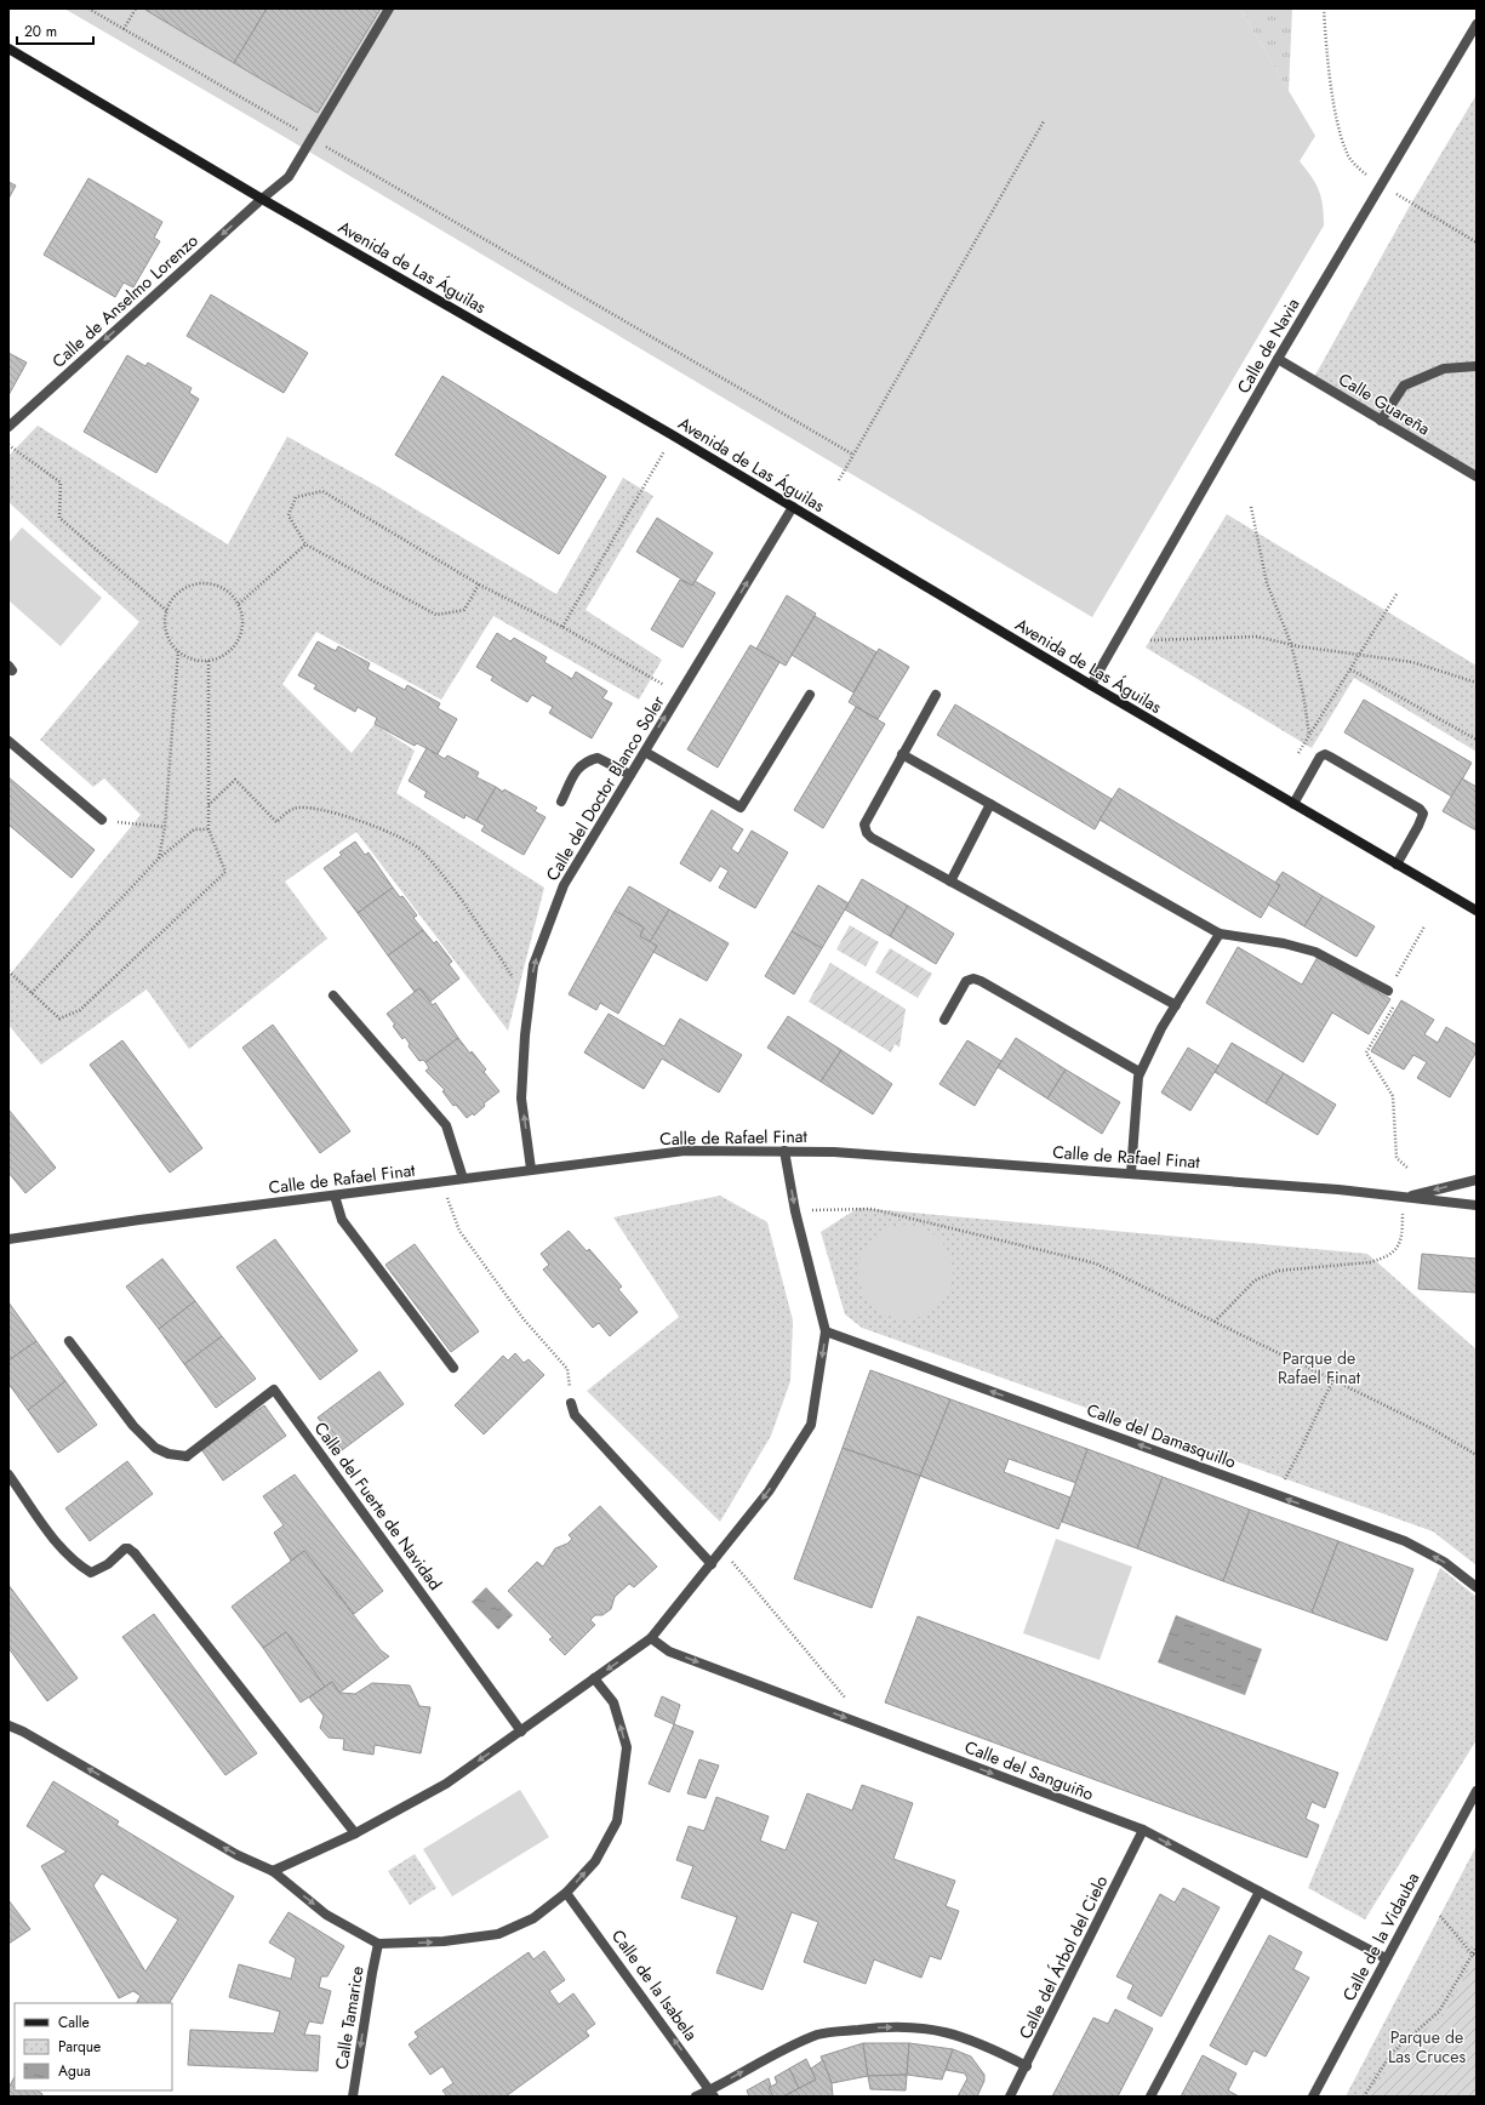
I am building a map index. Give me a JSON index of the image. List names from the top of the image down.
{
  "streets": {
    "street": [
      "Avenida de Las Águilas",
      "Calle de Anselmo Lorenzo",
      "Calle de Navia",
      "Calle Guareña",
      "Calle del Doctor Blanco Soler",
      "Calle de Rafael Finat",
      "Calle del Damasquillo",
      "Calle del Fuerte de Navidad",
      "Calle del Sanguiño",
      "Calle de la Vidauba",
      "Calle del Árbol del Cielo",
      "Calle de la Isabela",
      "Calle Tamarice"
    ]
  },
  "crossings": [
    ["Avenida de Las Águilas", "Calle de Anselmo Lorenzo"],
    ["Avenida de Las Águilas", "Calle de Navia"],
    ["Avenida de Las Águilas", "Calle del Doctor Blanco Soler"],
    ["Calle de Navia", "Calle Guareña"],
    ["Calle del Doctor Blanco Soler", "Calle de Rafael Finat"],
    ["Calle del Sanguiño", "Calle de la Vidauba"],
    ["Calle del Sanguiño", "Calle del Árbol del Cielo"]
  ],
  "one_way": [
    "Calle de Anselmo Lorenzo",
    "Calle del Doctor Blanco Soler",
    "Calle del Damasquillo",
    "Calle del Sanguiño",
    "Calle de la Isabela",
    "Calle Tamarice"
  ],
  "parks": ["Parque de Rafael Finat", "Parque de Las Cruces"],
  "legend": ["Calle", "Parque", "Agua"],
  "scale_bar": "20 m"
}
